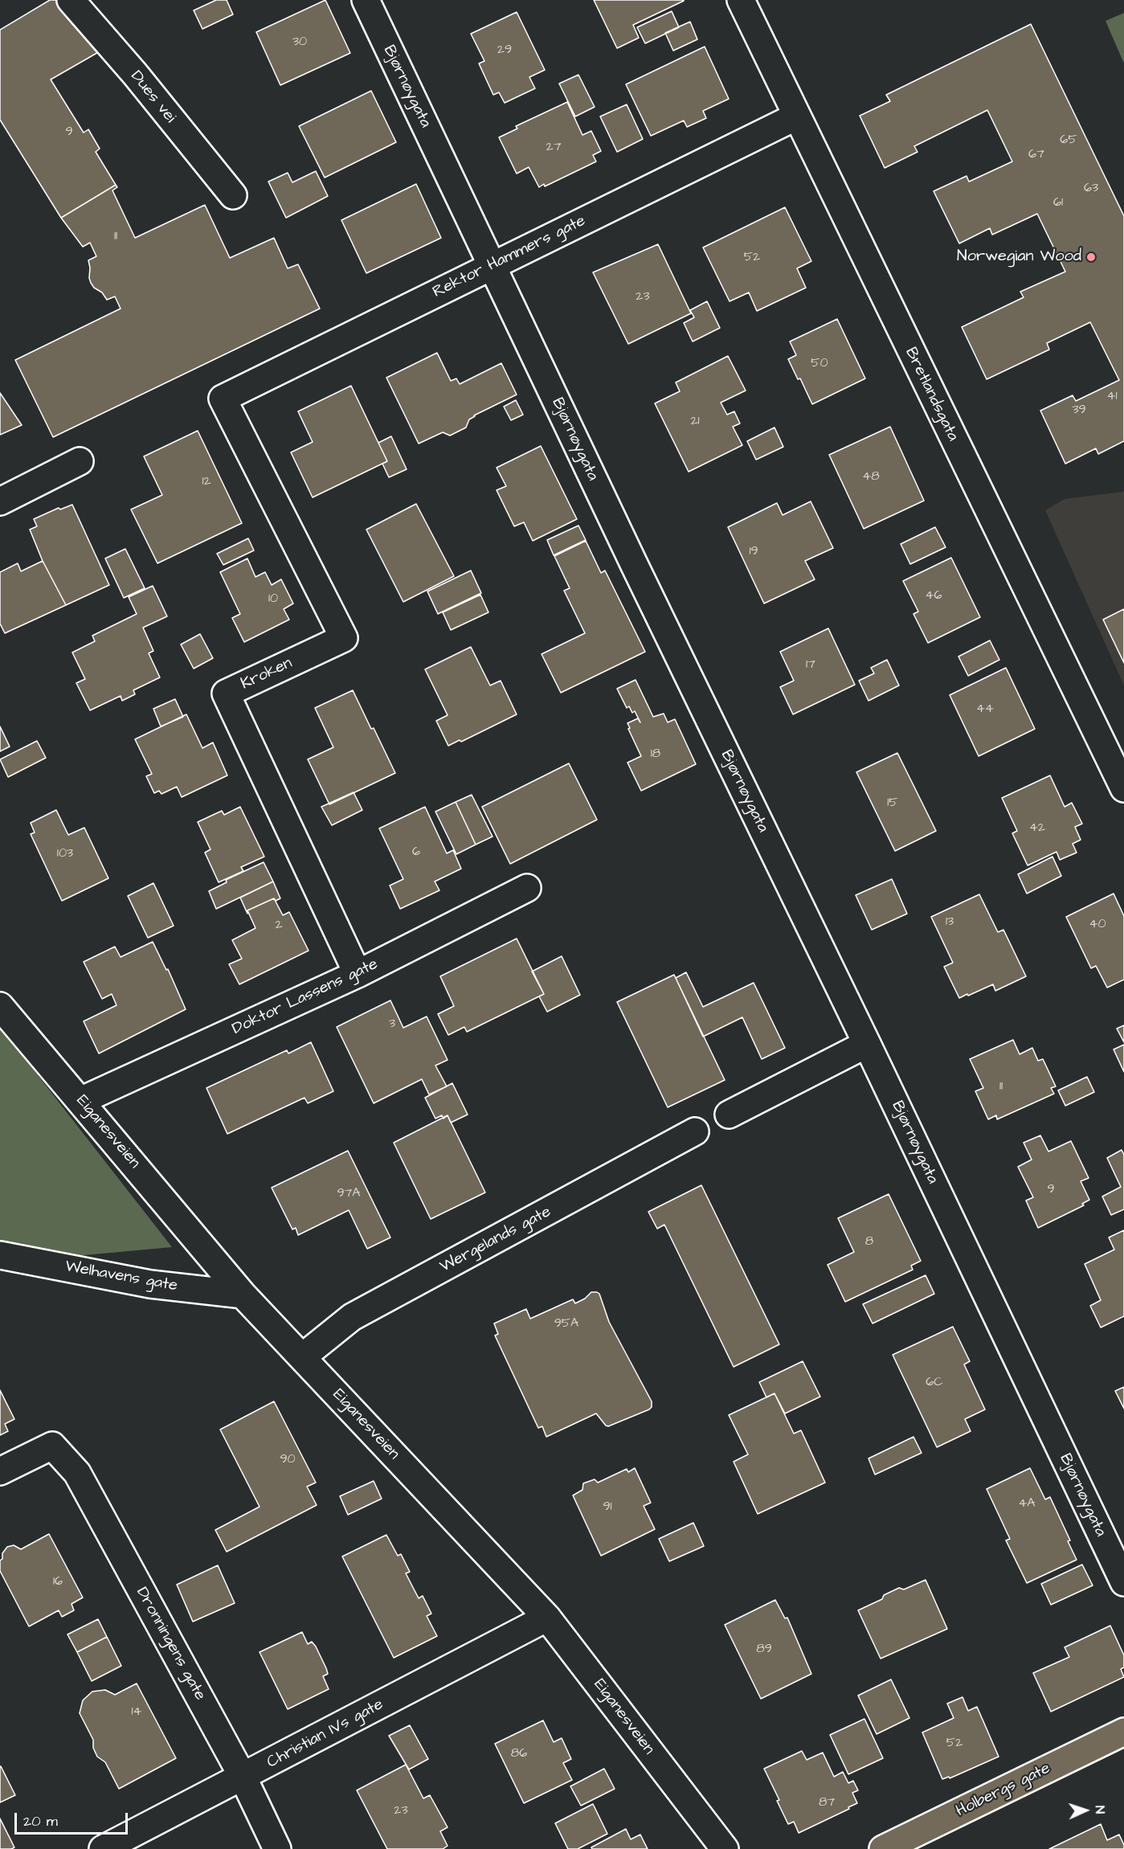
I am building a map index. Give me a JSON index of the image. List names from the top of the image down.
{
  "streets": {
    "main road": ["Holbergs gate"],
    "street": [
      "Bjørnøygata",
      "Dues vei",
      "Rektor Hammers gate",
      "Bretlandsgata",
      "Kroken",
      "Doktor Lassens gate",
      "Eiganesveien",
      "Wergelands gate",
      "Welhavens gate",
      "Dronningens gate",
      "Christian IVs gate"
    ]
  },
  "crossings": [
    ["Bjørnøygata", "Rektor Hammers gate"],
    ["Rektor Hammers gate", "Bretlandsgata"],
    ["Rektor Hammers gate", "Kroken"],
    ["Kroken", "Doktor Lassens gate"],
    ["Doktor Lassens gate", "Eiganesveien"],
    ["Eiganesveien", "Wergelands gate"],
    ["Eiganesveien", "Welhavens gate"],
    ["Eiganesveien", "Christian IVs gate"],
    ["Dronningens gate", "Christian IVs gate"]
  ],
  "places": ["Norwegian Wood"],
  "house_numbers": [
    "30",
    "29",
    "9",
    "65",
    "27",
    "67",
    "63",
    "61",
    "11",
    "52",
    "23",
    "50",
    "41",
    "39",
    "21",
    "48",
    "12",
    "19",
    "46",
    "10",
    "17",
    "44",
    "18",
    "15",
    "42",
    "6",
    "103",
    "13",
    "40",
    "2",
    "3",
    "11",
    "9",
    "97A",
    "8",
    "95A",
    "6C",
    "90",
    "4A",
    "91",
    "16",
    "89",
    "14",
    "52",
    "86",
    "87",
    "23"
  ],
  "scale_bar": "20 m",
  "north": "right"
}
